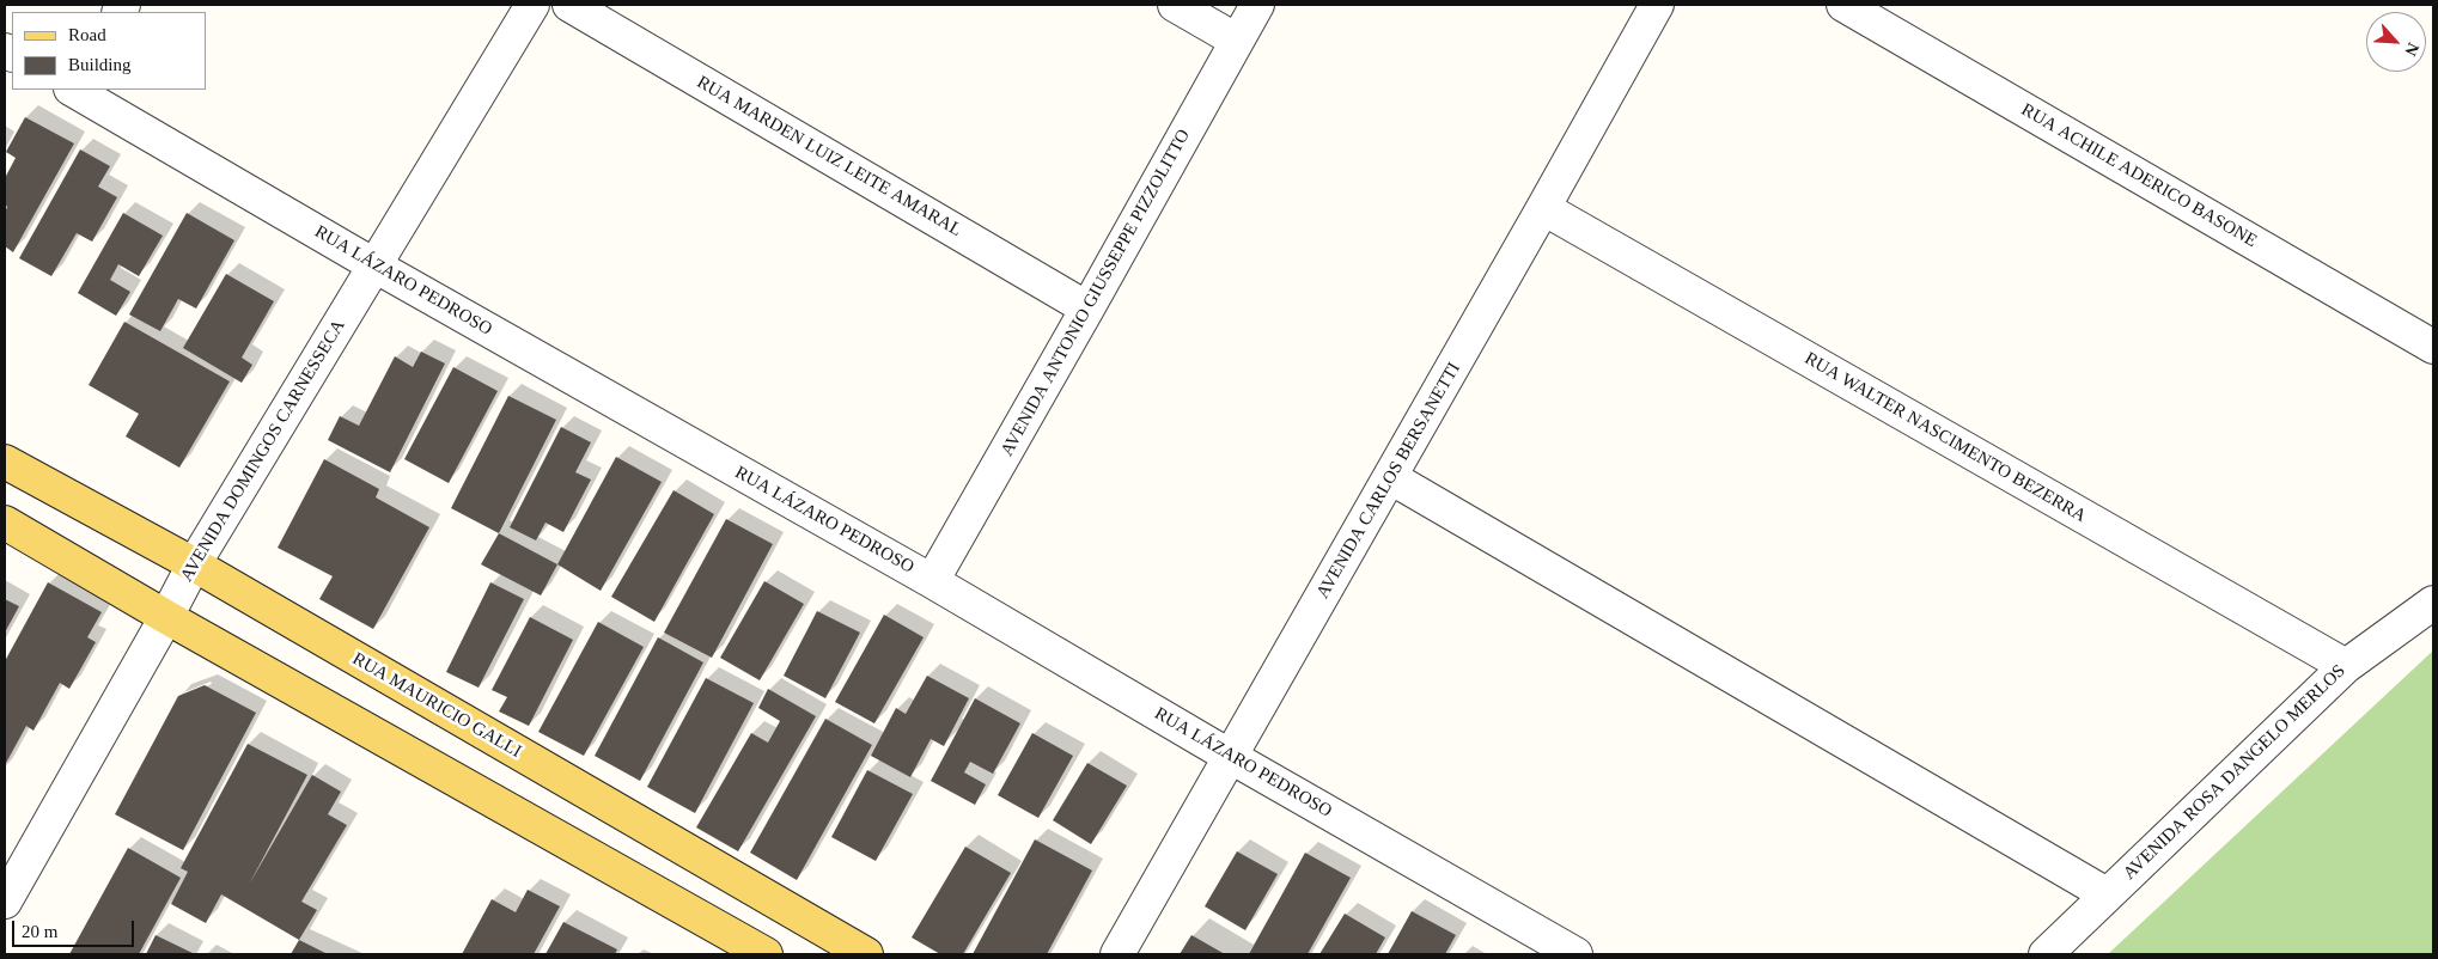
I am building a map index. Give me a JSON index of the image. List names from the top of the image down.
{
  "streets": {
    "main road": ["RUA MAURICIO GALLI"],
    "street": [
      "RUA MARDEN LUIZ LEITE AMARAL",
      "RUA ACHILE ADERICO BASONE",
      "RUA LÁZARO PEDROSO",
      "AVENIDA ANTONIO GIUSSEPPE PIZZOLITTO",
      "RUA WALTER NASCIMENTO BEZERRA",
      "AVENIDA DOMINGOS CARNESSECA",
      "AVENIDA CARLOS BERSANETTI",
      "AVENIDA ROSA DANGELO MERLOS"
    ]
  },
  "crossings": [
    ["RUA MARDEN LUIZ LEITE AMARAL", "AVENIDA ANTONIO GIUSSEPPE PIZZOLITTO"],
    ["RUA LÁZARO PEDROSO", "AVENIDA ANTONIO GIUSSEPPE PIZZOLITTO"],
    ["RUA LÁZARO PEDROSO", "AVENIDA DOMINGOS CARNESSECA"],
    ["RUA LÁZARO PEDROSO", "AVENIDA CARLOS BERSANETTI"],
    ["RUA WALTER NASCIMENTO BEZERRA", "AVENIDA CARLOS BERSANETTI"],
    ["RUA WALTER NASCIMENTO BEZERRA", "AVENIDA ROSA DANGELO MERLOS"],
    ["AVENIDA DOMINGOS CARNESSECA", "RUA MAURICIO GALLI"]
  ],
  "legend": ["Road", "Building"],
  "scale_bar": "20 m",
  "north": "bottom right"
}
